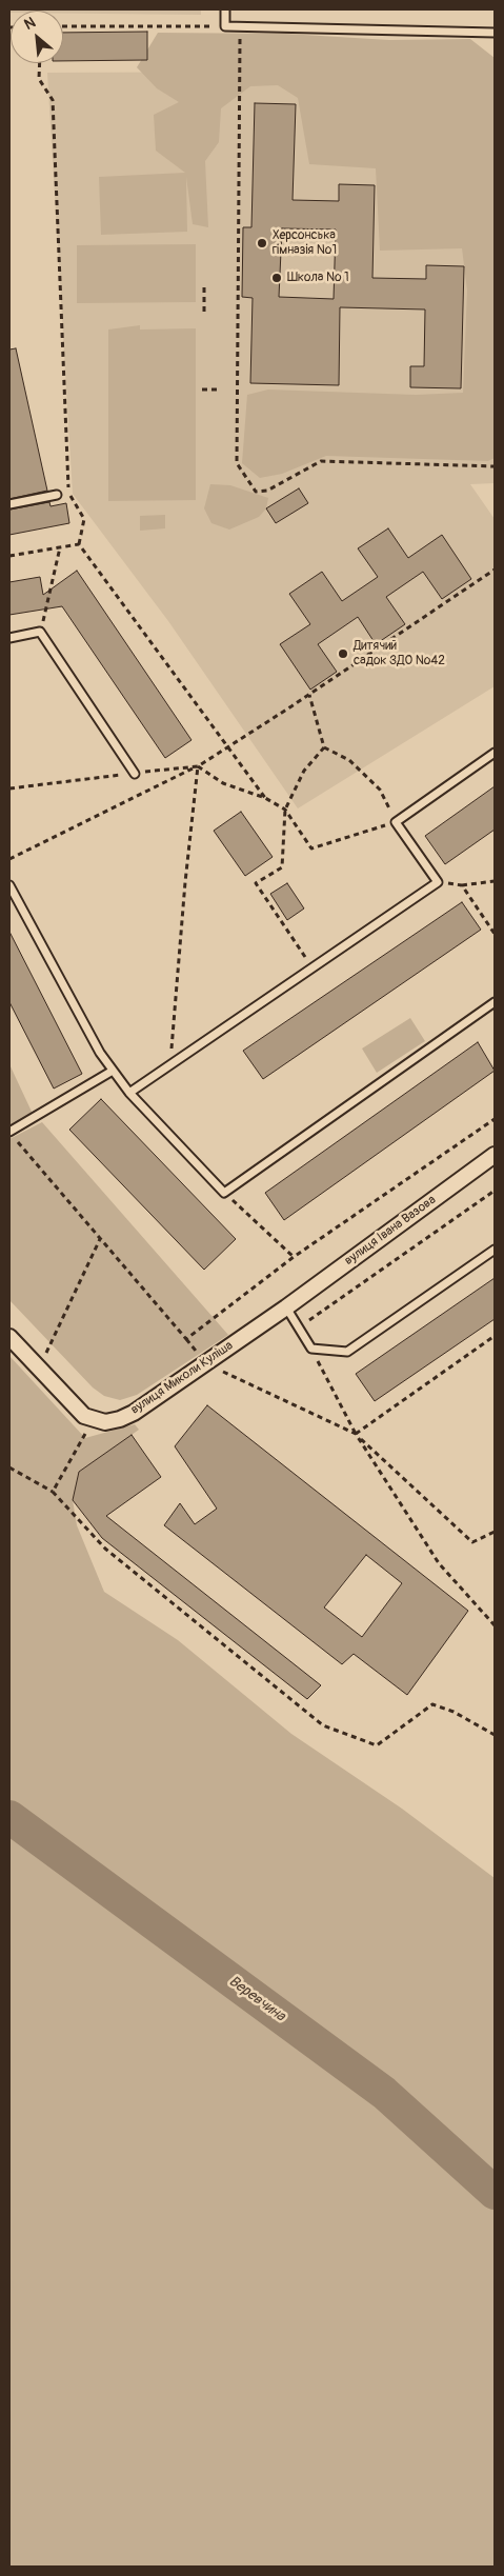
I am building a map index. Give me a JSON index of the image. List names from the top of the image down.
{
  "streets": {
    "street": ["вулиця Івана Вазова", "вулиця Миколи Куліша"]
  },
  "crossings": [
    ["вулиця Івана Вазова", "вулиця Миколи Куліша"]
  ],
  "water": ["Веревчина"],
  "places": ["Херсонська гімназія №1", "Школа № 1", "Дитячий садок ЗДО №42"],
  "north": "top left"
}
